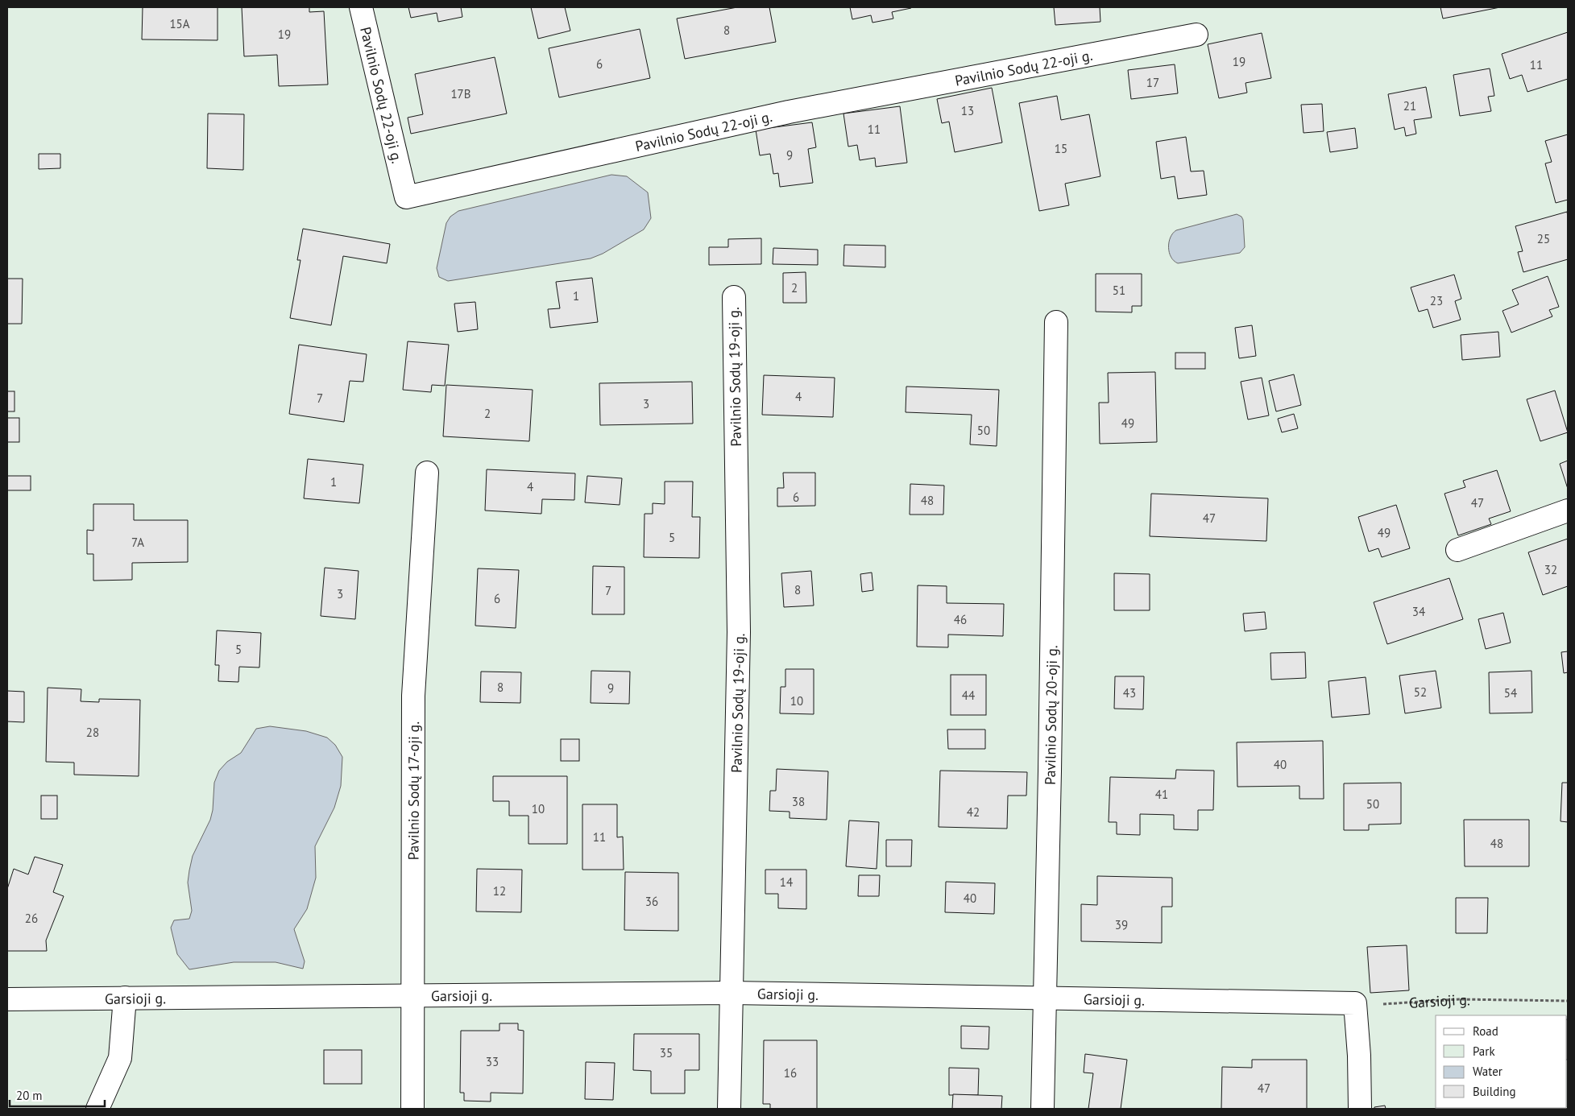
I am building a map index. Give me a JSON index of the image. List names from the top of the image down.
{
  "streets": {
    "street": [
      "Pavilnio Sodų 22-oji g.",
      "Pavilnio Sodų 19-oji g.",
      "Pavilnio Sodų 20-oji g.",
      "Pavilnio Sodų 17-oji g.",
      "Garsioji g."
    ]
  },
  "crossings": [
    ["Pavilnio Sodų 19-oji g.", "Garsioji g."],
    ["Pavilnio Sodų 20-oji g.", "Garsioji g."],
    ["Pavilnio Sodų 17-oji g.", "Garsioji g."]
  ],
  "house_numbers": [
    "15A",
    "8",
    "19",
    "19",
    "6",
    "11",
    "17",
    "17B",
    "21",
    "13",
    "11",
    "15",
    "9",
    "25",
    "2",
    "51",
    "1",
    "23",
    "4",
    "7",
    "3",
    "2",
    "49",
    "50",
    "1",
    "4",
    "6",
    "48",
    "47",
    "47",
    "49",
    "5",
    "7A",
    "32",
    "8",
    "7",
    "3",
    "6",
    "34",
    "46",
    "5",
    "8",
    "9",
    "52",
    "43",
    "54",
    "44",
    "10",
    "28",
    "40",
    "41",
    "38",
    "50",
    "10",
    "42",
    "11",
    "48",
    "14",
    "12",
    "40",
    "36",
    "26",
    "39",
    "35",
    "33",
    "16",
    "47"
  ],
  "legend": [
    "Road",
    "Park",
    "Water",
    "Building"
  ],
  "scale_bar": "20 m"
}
